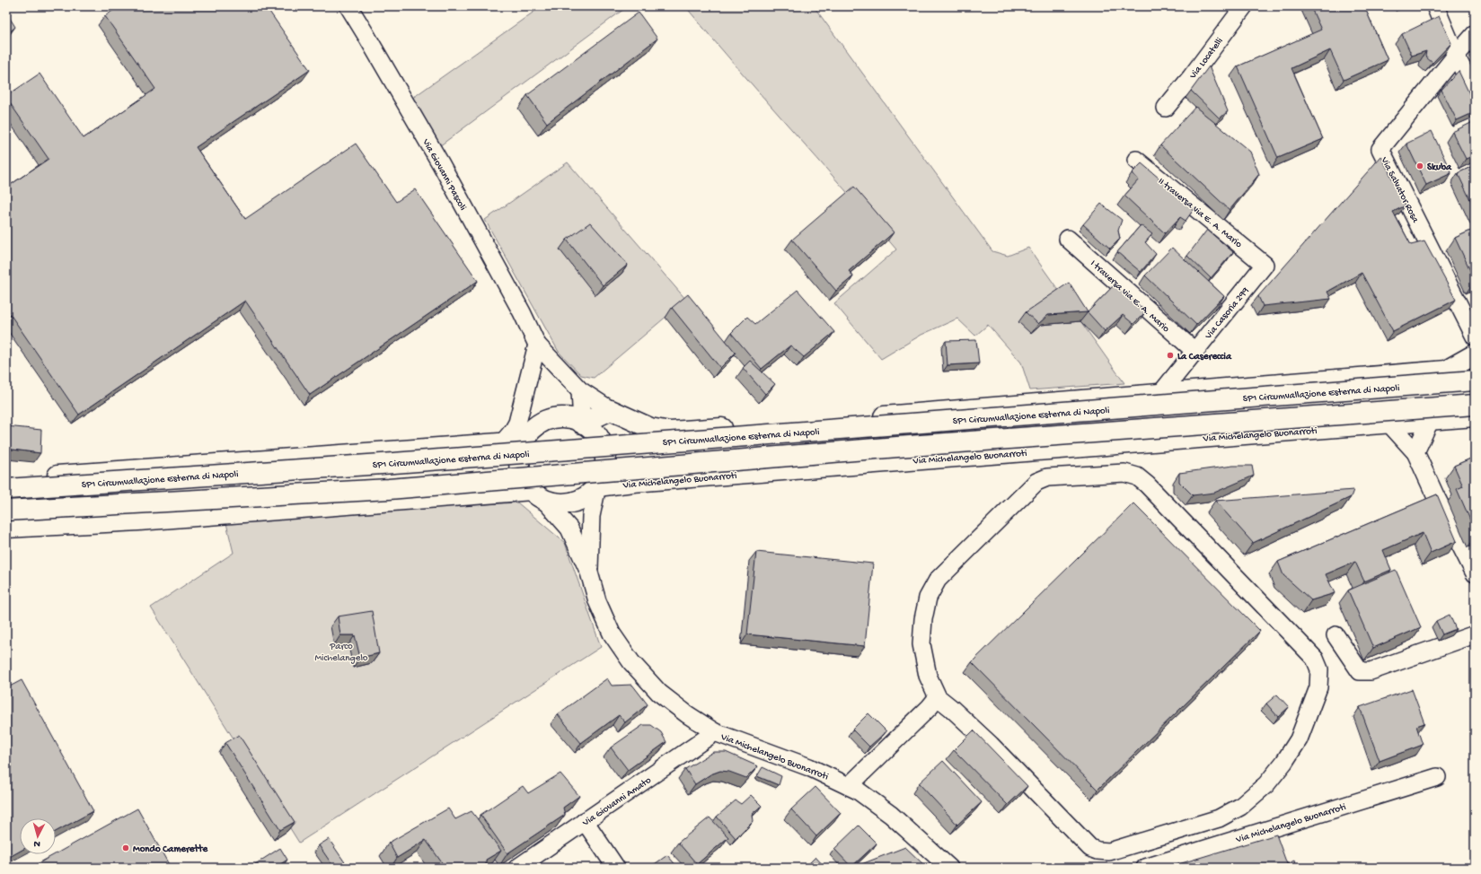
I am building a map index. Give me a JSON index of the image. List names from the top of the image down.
{
  "streets": {
    "main road": ["SP1 Circumvallazione Esterna di Napoli", "Via Michelangelo Buonarroti"],
    "street": [
      "Via Locatelli",
      "Via Giovanni Pascoli",
      "Via Salvator Rosa",
      "II traversa via E. A. Mario",
      "I traversa via E. A. Mario",
      "Via Casoria 299",
      "Via Giovanni Amato"
    ]
  },
  "crossings": [
    ["II traversa via E. A. Mario", "Via Casoria 299"],
    ["I traversa via E. A. Mario", "Via Casoria 299"],
    ["Via Michelangelo Buonarroti", "Via Giovanni Amato"]
  ],
  "parks": ["Parco Michelangelo"],
  "places": ["Skuba", "La Casereccia", "Mondo Camerette"],
  "north": "bottom"
}
